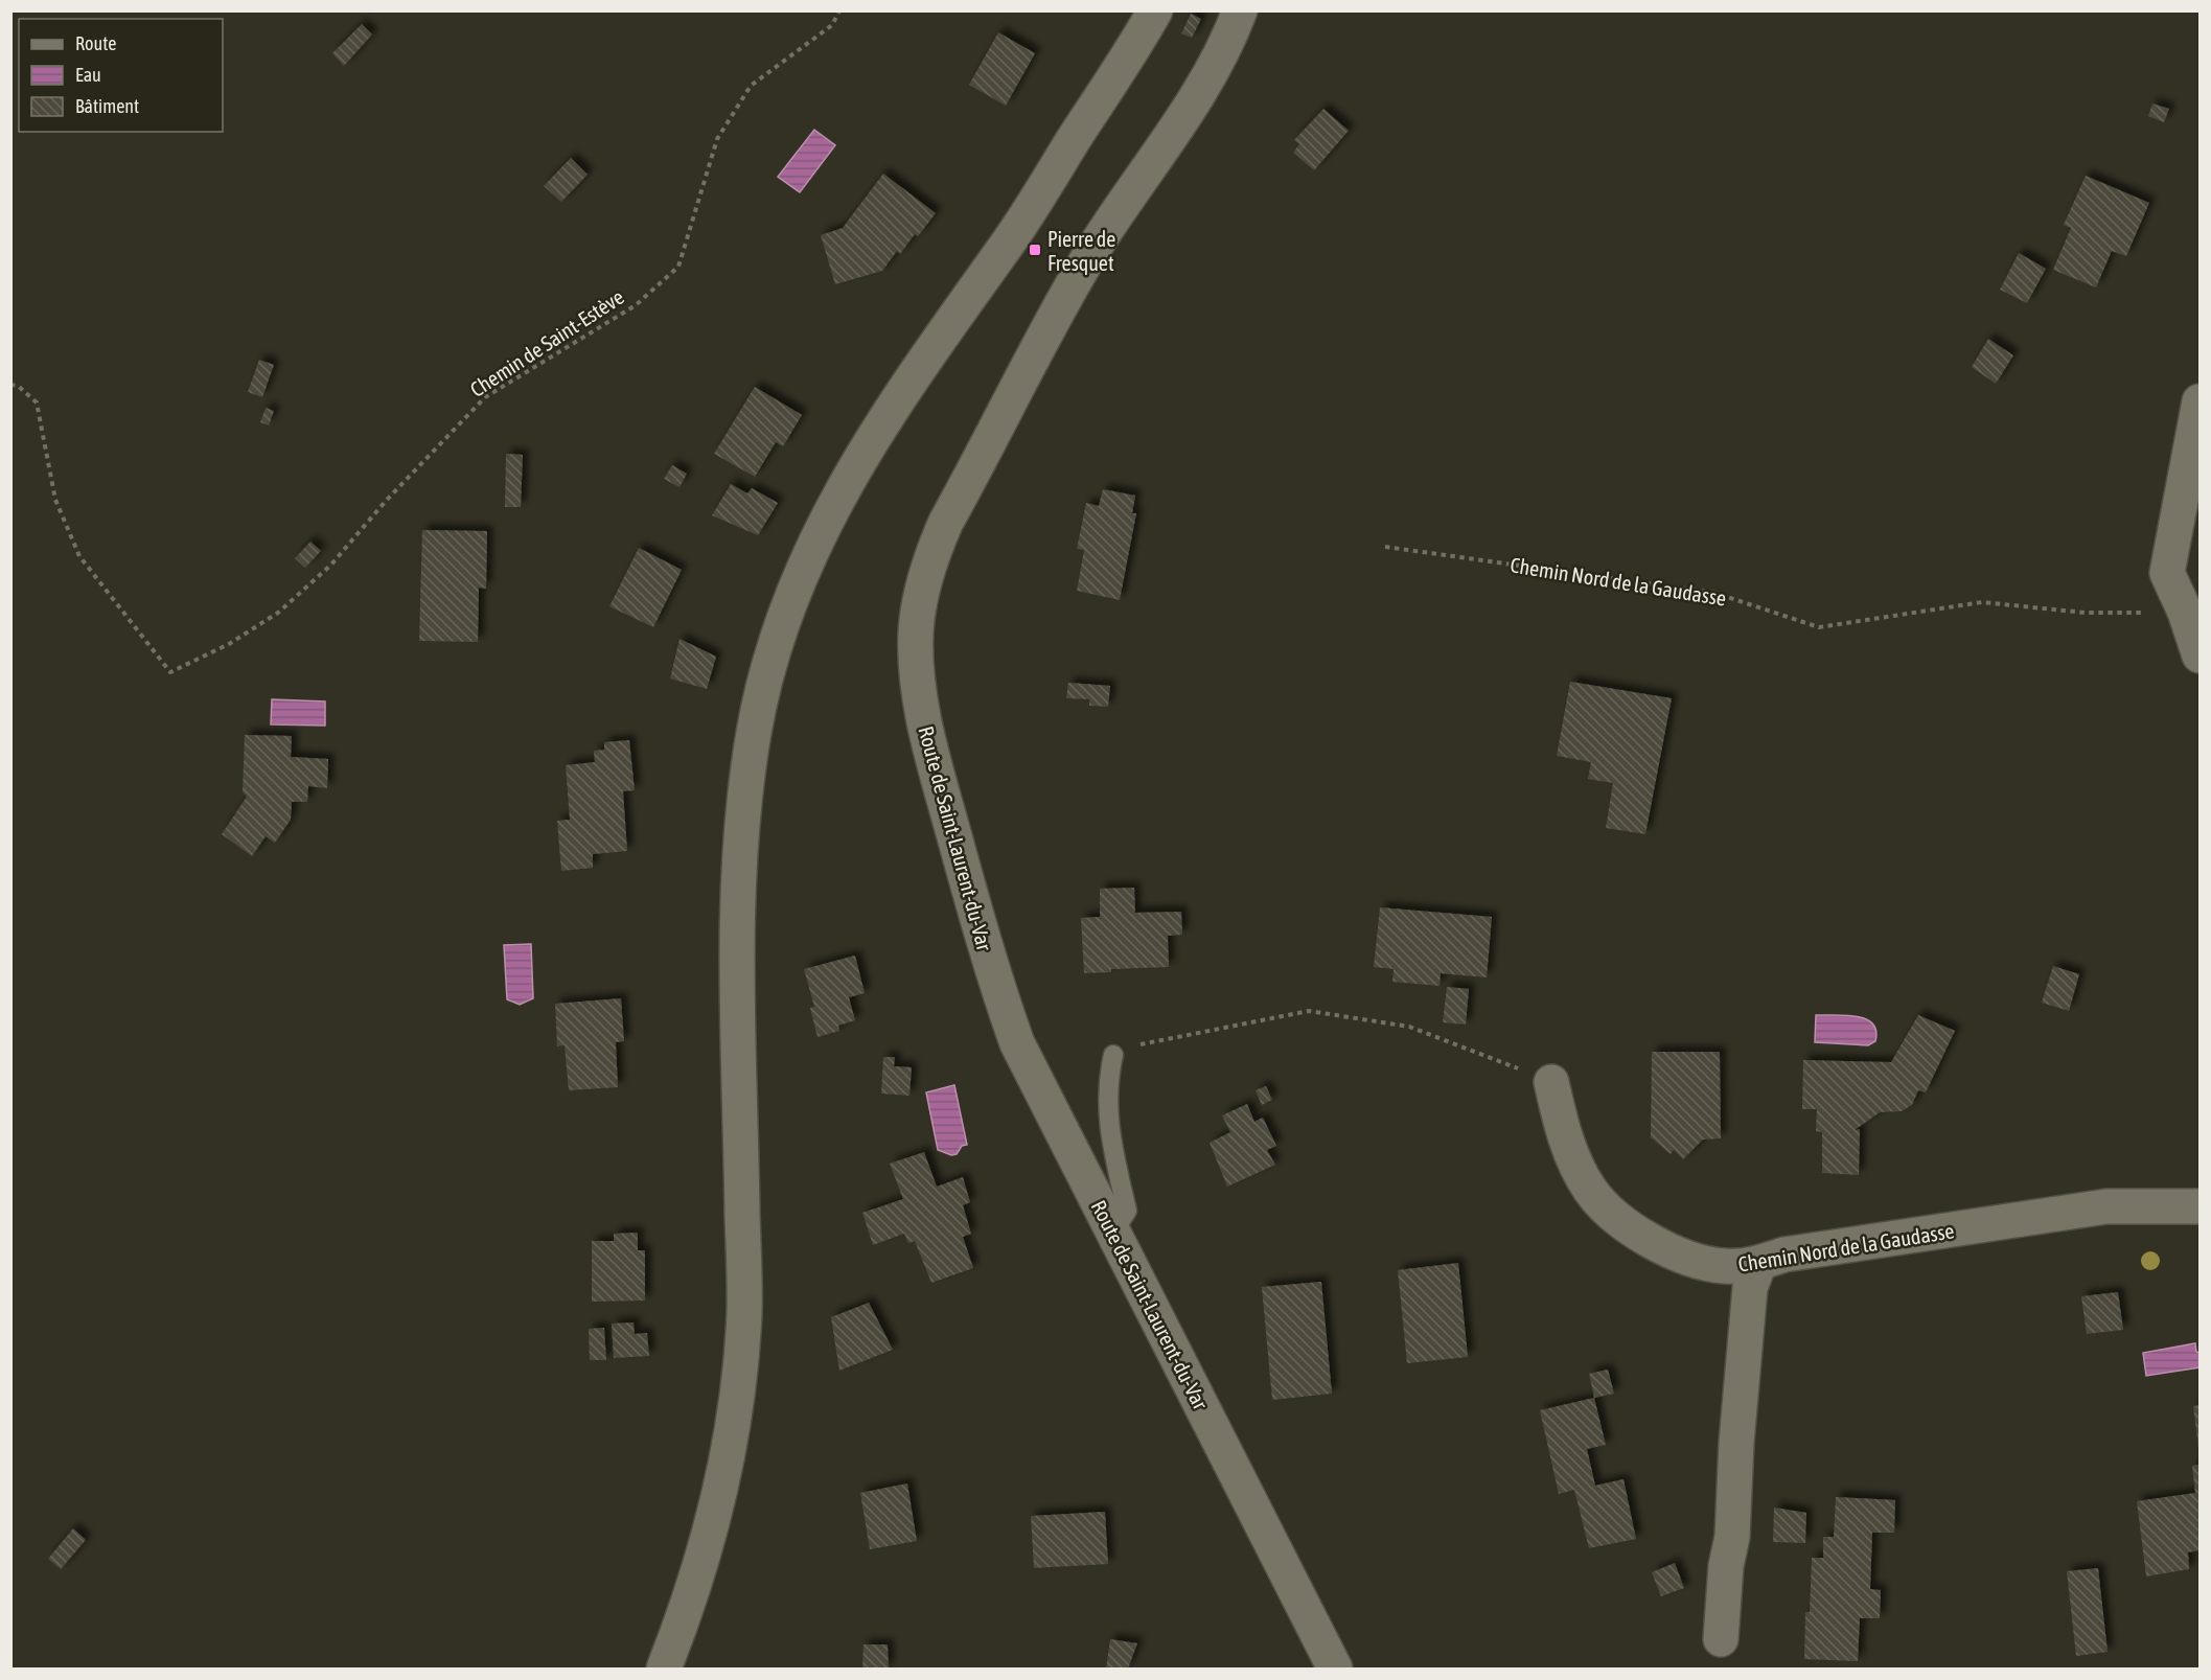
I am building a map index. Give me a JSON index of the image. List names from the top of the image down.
{
  "streets": {
    "street": ["Chemin Nord de la Gaudasse", "Route de Saint-Laurent-du-Var"],
    "path": ["Chemin de Saint-Estève"]
  },
  "places": {
    "transit": ["Pierre de Fresquet"]
  },
  "legend": ["Route", "Eau", "Bâtiment"]
}
